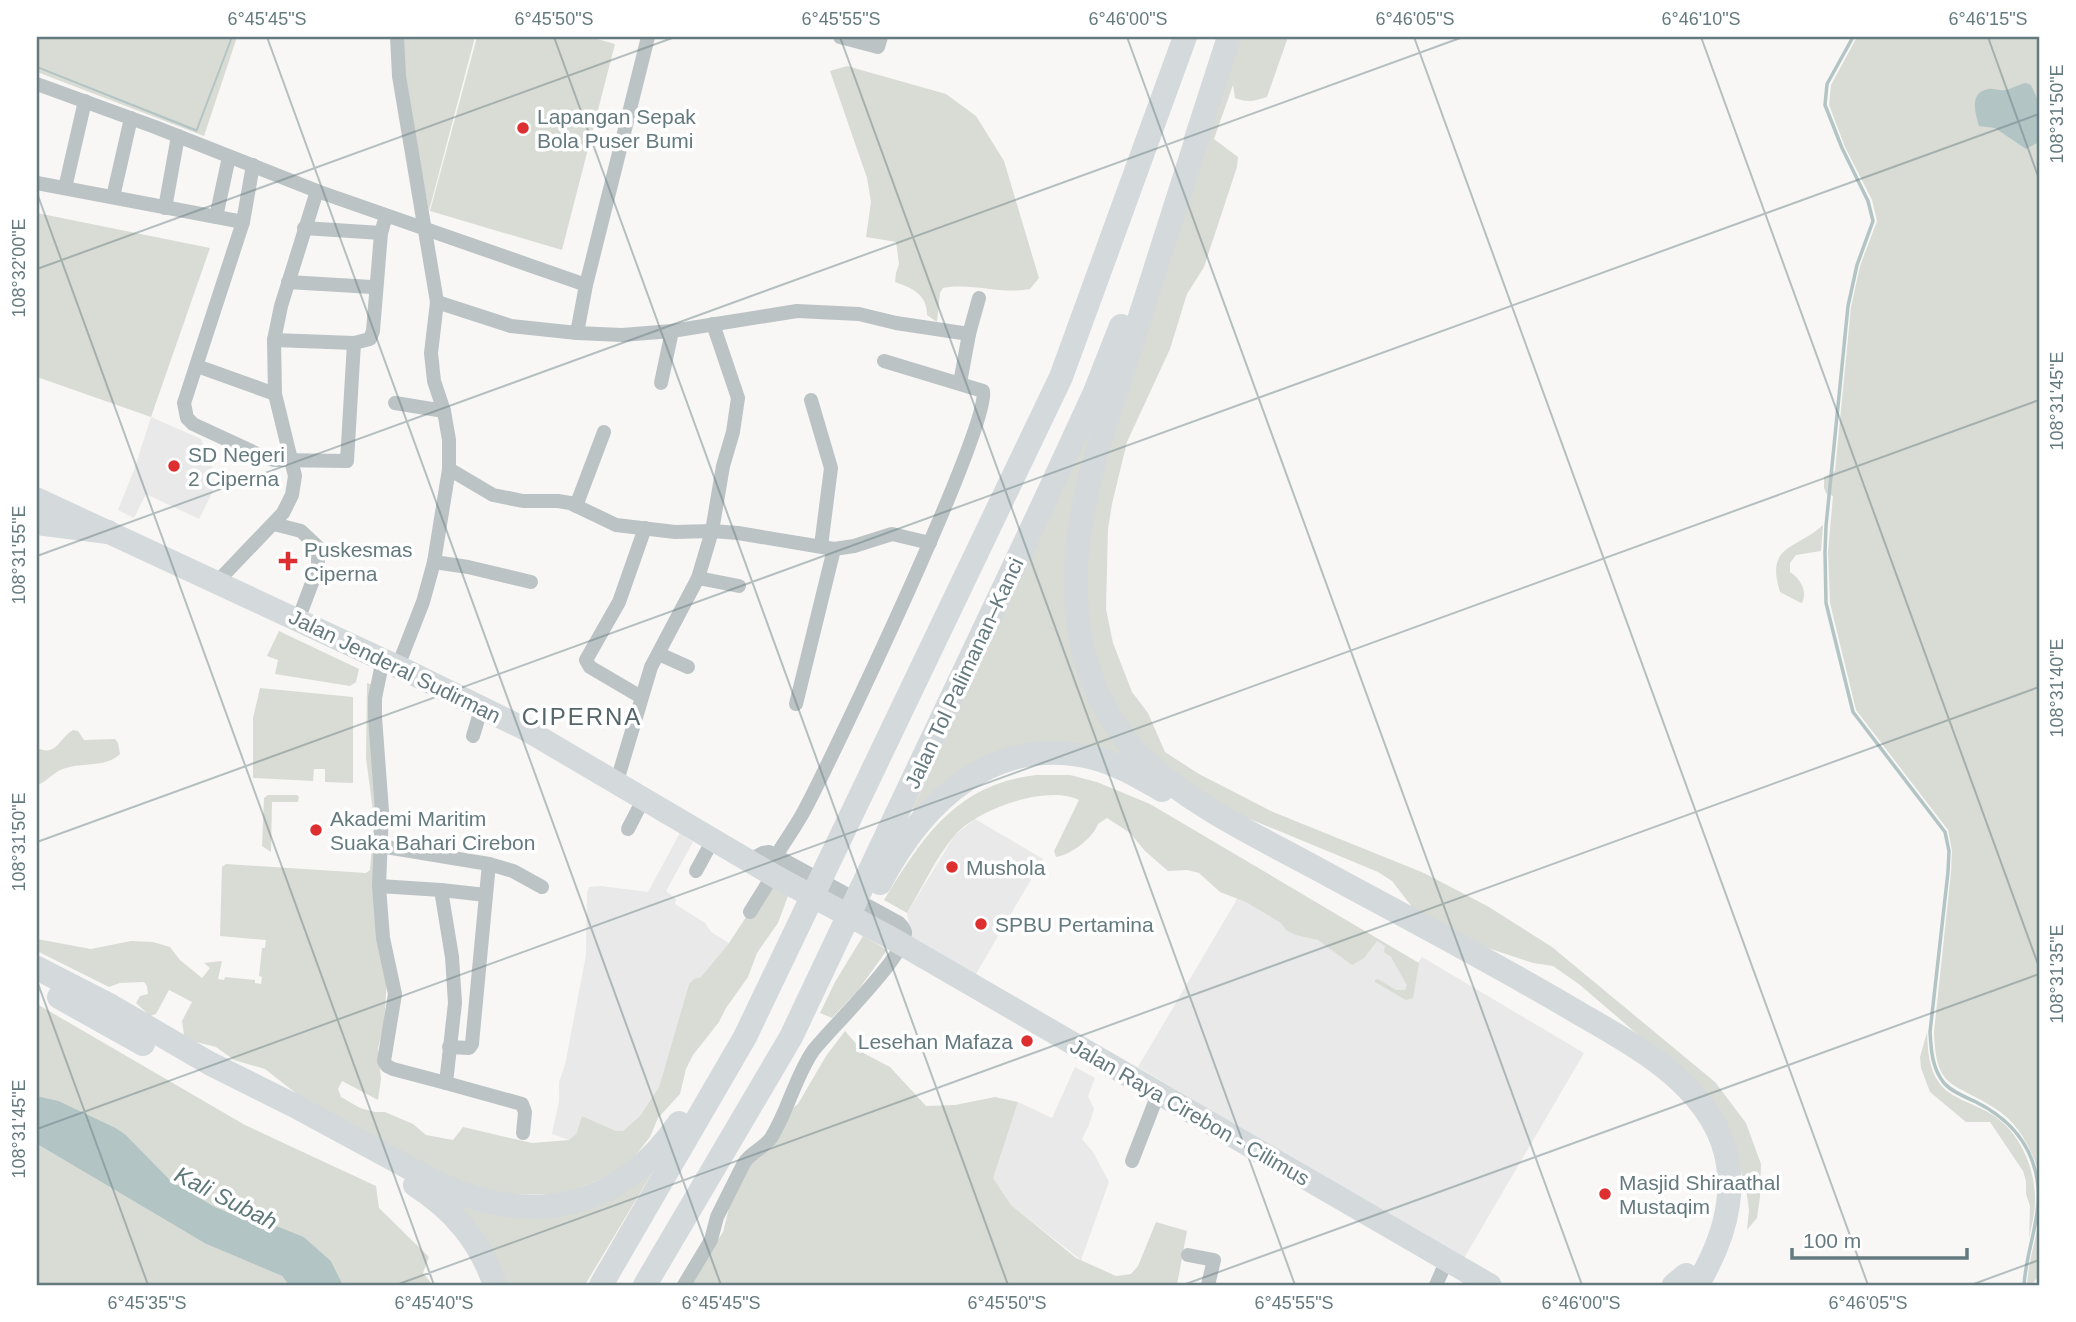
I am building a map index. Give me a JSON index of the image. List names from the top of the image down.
{
  "streets": {
    "highway": ["Jalan Jenderal Sudirman", "Jalan Tol Palimanan–Kanci", "Jalan Raya Cirebon - Cilimus"]
  },
  "crossings": [
    ["Jalan Jenderal Sudirman", "Jalan Raya Cirebon - Cilimus"]
  ],
  "districts": ["CIPERNA"],
  "water": ["Kali Subah"],
  "places": {
    "other": [
      "Lapangan Sepak Bola Puser Bumi",
      "SD Negeri 2 Ciperna",
      "Akademi Maritim Suaka Bahari Cirebon",
      "Mushola",
      "SPBU Pertamina",
      "Lesehan Mafaza",
      "Masjid Shiraathal Mustaqim"
    ],
    "health": ["Puskesmas Ciperna"]
  },
  "scale_bar": "100 m",
  "coordinates": [
    "6°45'45\"S",
    "6°45'50\"S",
    "6°45'55\"S",
    "6°46'00\"S",
    "6°46'05\"S",
    "6°46'10\"S",
    "6°46'15\"S",
    "108°31'50\"E",
    "108°32'00\"E",
    "108°31'45\"E",
    "108°31'55\"E",
    "108°31'40\"E",
    "108°31'35\"E",
    "6°45'35\"S",
    "6°45'40\"S"
  ]
}
